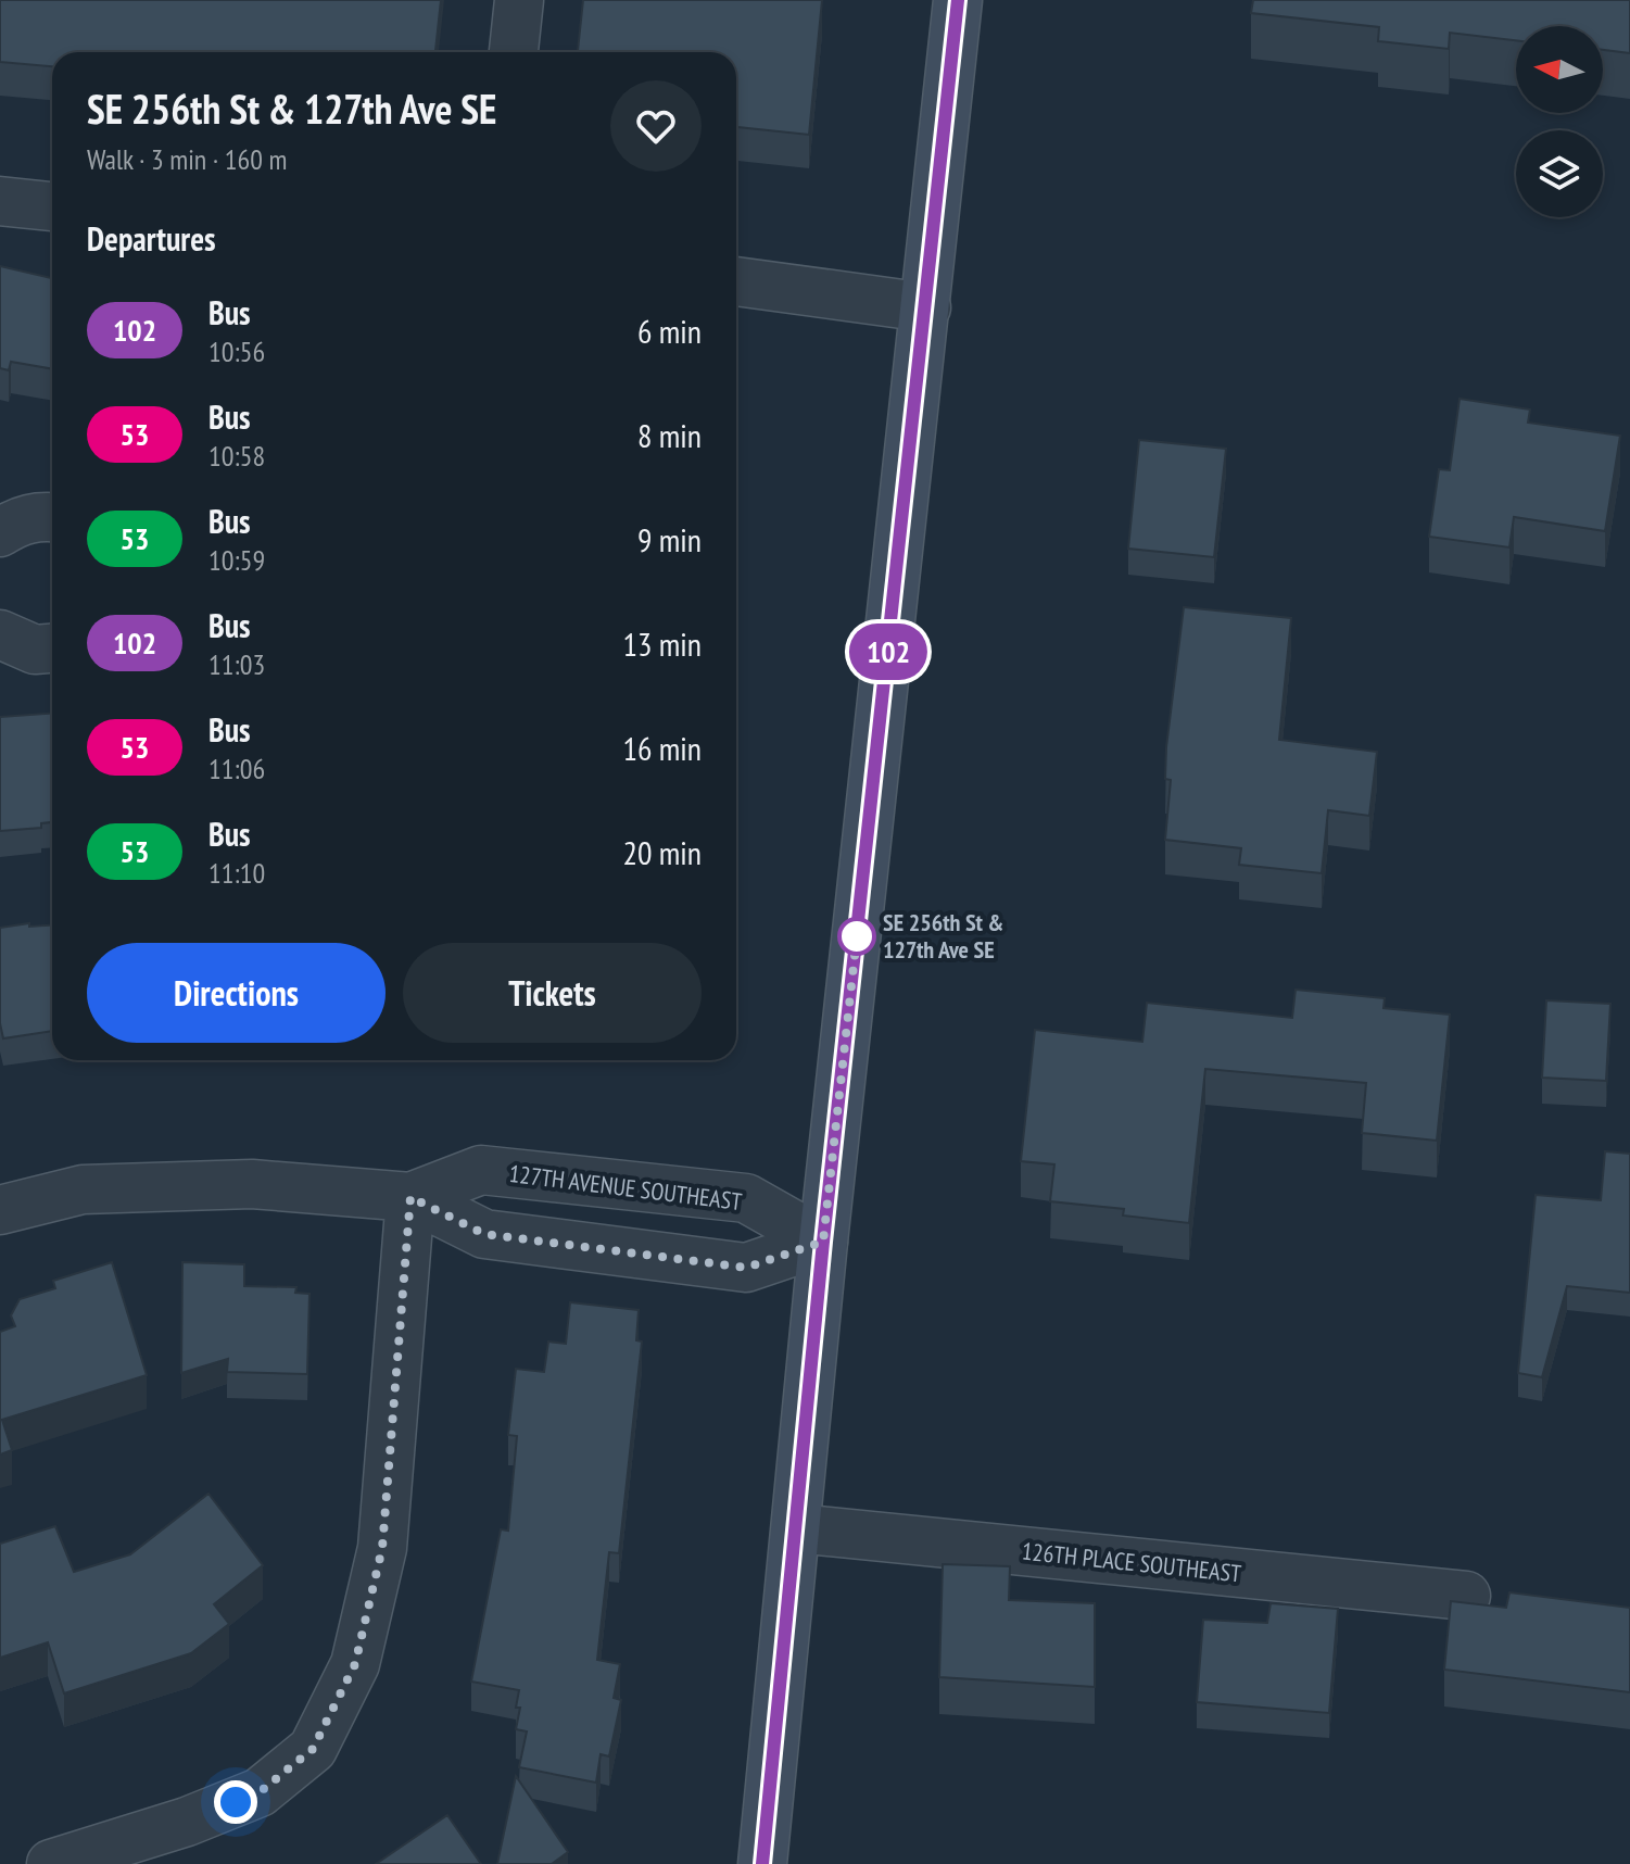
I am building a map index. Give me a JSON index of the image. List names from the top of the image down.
{
  "streets": {
    "street": ["127TH AVENUE SOUTHEAST", "126TH PLACE SOUTHEAST"]
  },
  "places": ["SE 256th St & 127th Ave SE"],
  "lines": ["bus line 102"],
  "north": "left",
  "page": {
    "on_map": "102",
    "heading": [
      ["SE 256th St & 127th Ave SE", "Walk · 3 min · 160 m"],
      "Departures"
    ],
    "list": [
      {
        "mark": "102",
        "name": "Bus",
        "note": "10:56",
        "value": "6 min"
      },
      {
        "mark": "53",
        "name": "Bus",
        "note": "10:58",
        "value": "8 min"
      },
      {
        "mark": "53",
        "name": "Bus",
        "note": "10:59",
        "value": "9 min"
      },
      {
        "mark": "102",
        "name": "Bus",
        "note": "11:03",
        "value": "13 min"
      },
      {
        "mark": "53",
        "name": "Bus",
        "note": "11:06",
        "value": "16 min"
      },
      {
        "mark": "53",
        "name": "Bus",
        "note": "11:10",
        "value": "20 min"
      }
    ],
    "buttons": ["Directions", "Tickets"]
  }
}
